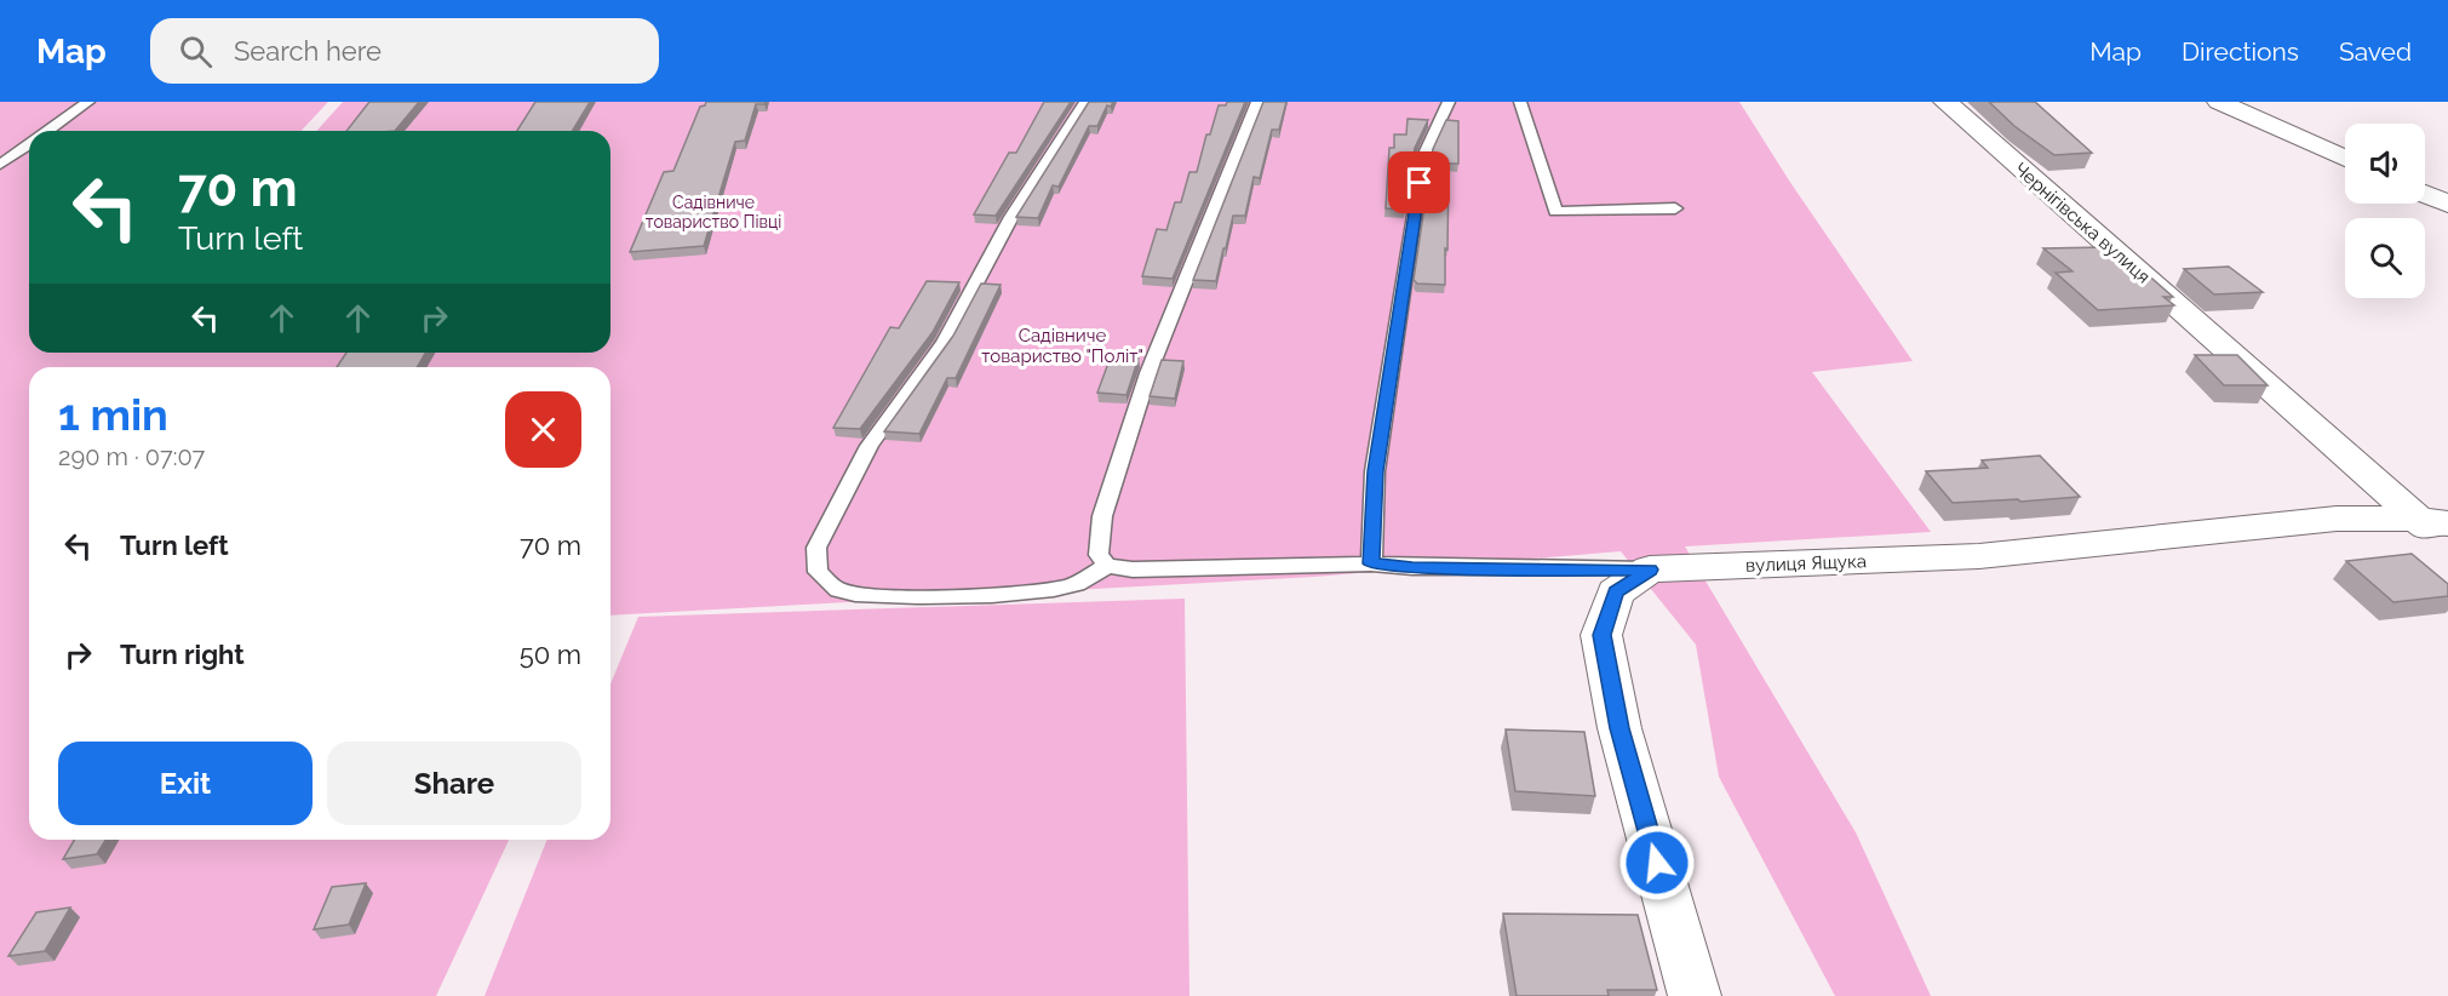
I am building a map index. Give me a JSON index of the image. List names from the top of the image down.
{
  "streets": {
    "street": ["Чернігівська вулиця", "вулиця Ящука"]
  },
  "crossings": [
    ["Чернігівська вулиця", "вулиця Ящука"]
  ],
  "parks": ["Садівниче товариство Півці", "Садівниче товариство \"Політ\""],
  "page": {
    "header": "Map",
    "search": "Search here",
    "nav": ["Map", "Directions", "Saved"],
    "turn": ["70 m", "Turn left"],
    "heading": ["1 min", "290 m · 07:07"],
    "list": [
      {
        "name": "Turn left",
        "value": "70 m"
      },
      {
        "name": "Turn right",
        "value": "50 m"
      }
    ],
    "buttons": ["Exit", "Share"]
  }
}
